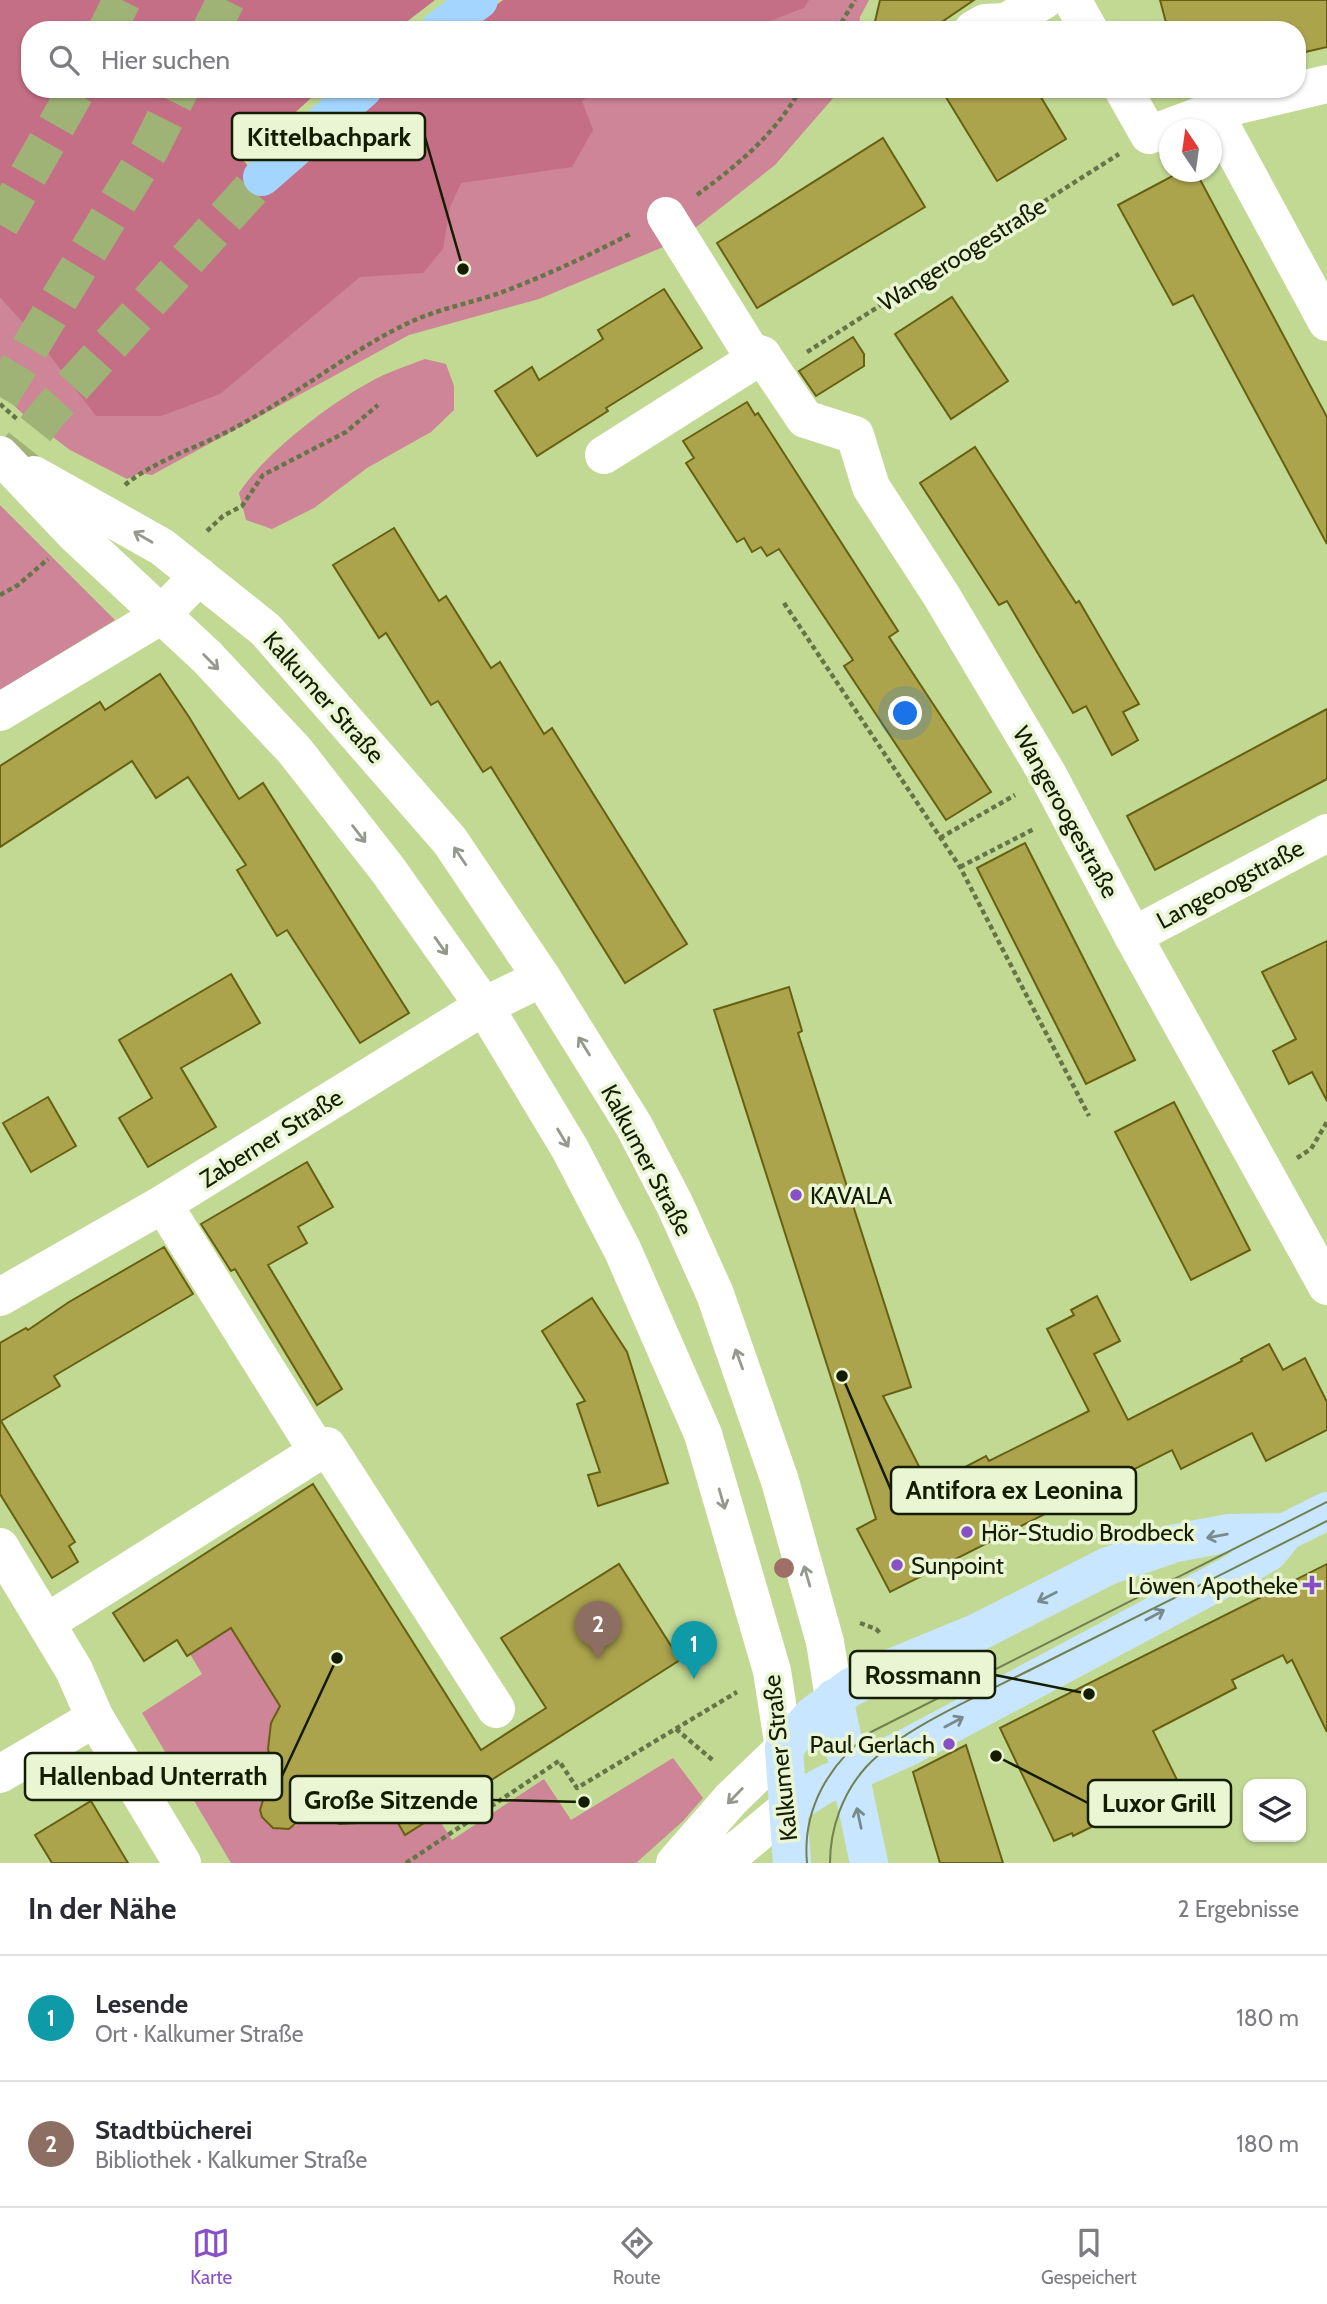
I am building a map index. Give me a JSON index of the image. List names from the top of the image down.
{
  "streets": {
    "main road": ["Kalkumer Straße"],
    "street": ["Wangeroogestraße", "Langeoogstraße", "Zaberner Straße"]
  },
  "crossings": [
    ["Wangeroogestraße", "Langeoogstraße"],
    ["Kalkumer Straße", "Zaberner Straße"]
  ],
  "places": {
    "other": [
      "Kittelbachpark",
      "KAVALA",
      "Antifora ex Leonina",
      "Hör-Studio Brodbeck",
      "Sunpoint",
      "Hallenbad Unterrath",
      "Rossmann",
      "Paul Gerlach",
      "Luxor Grill",
      "Große Sitzende"
    ],
    "health": ["Löwen Apotheke"]
  },
  "north": "top",
  "page": {
    "search": "Hier suchen",
    "pins": ["2", "1"],
    "heading": ["In der Nähe", "2 Ergebnisse"],
    "list": [
      {
        "mark": "1",
        "name": "Lesende",
        "note": "Ort · Kalkumer Straße",
        "value": "180 m"
      },
      {
        "mark": "2",
        "name": "Stadtbücherei",
        "note": "Bibliothek · Kalkumer Straße",
        "value": "180 m"
      }
    ],
    "nav": ["Karte", "Route", "Gespeichert"]
  }
}
